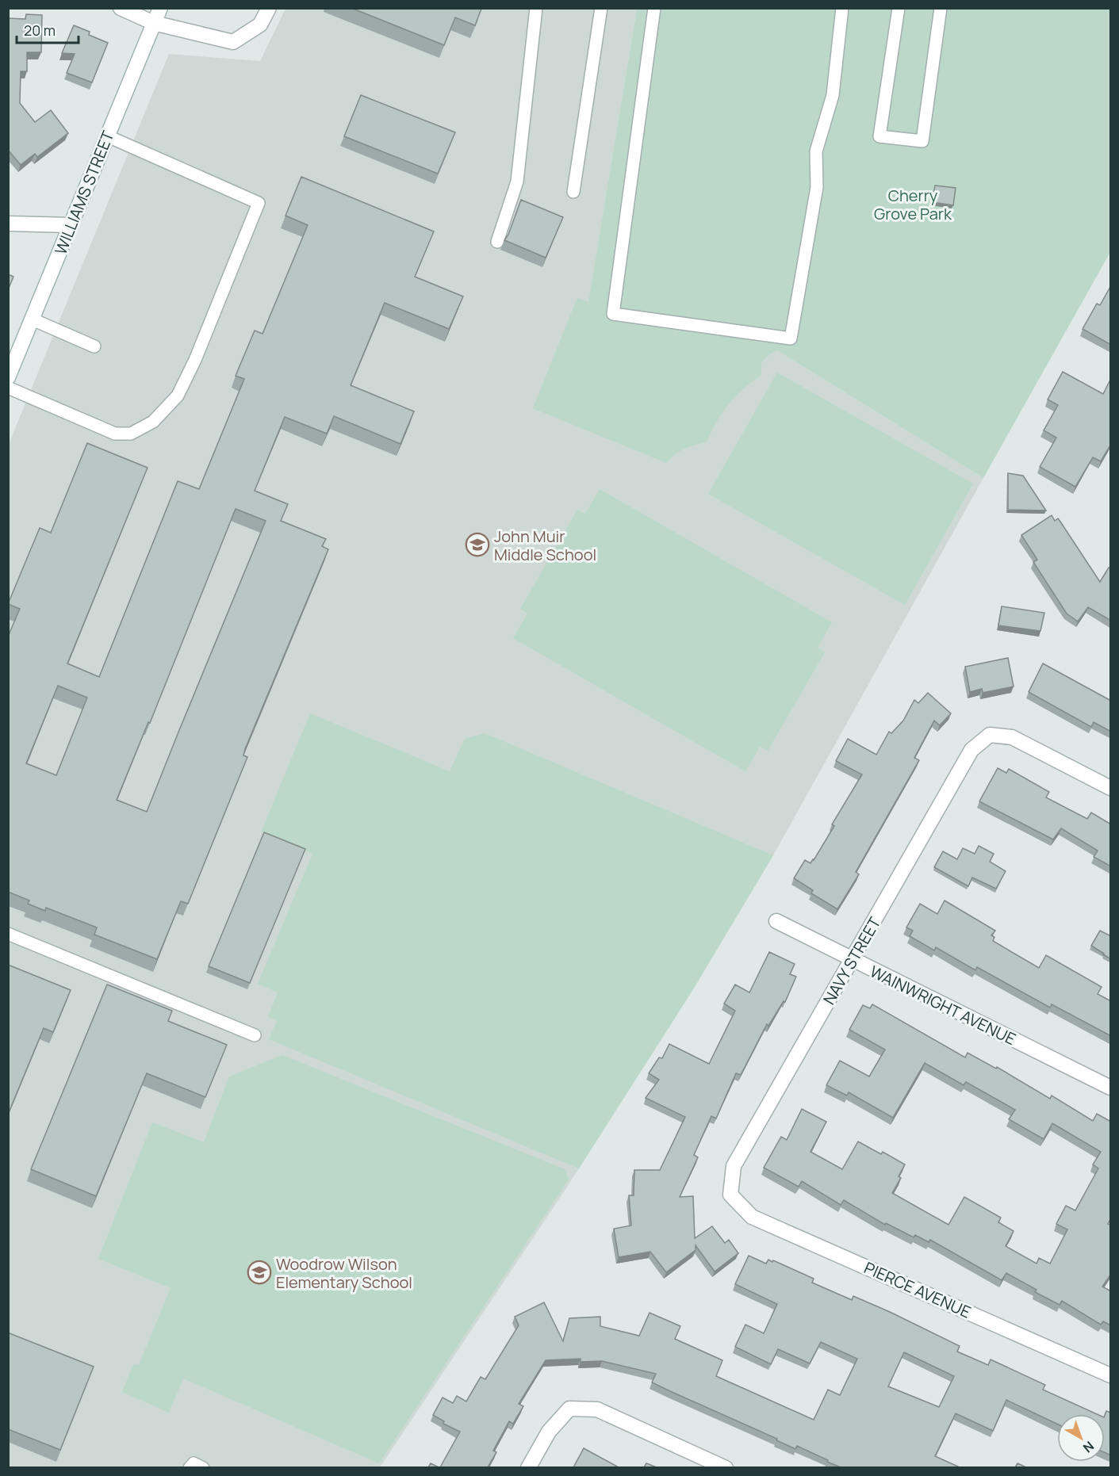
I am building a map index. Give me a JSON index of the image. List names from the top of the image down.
{
  "streets": {
    "street": [
      "WILLIAMS STREET",
      "NAVY STREET",
      "WAINWRIGHT AVENUE",
      "PIERCE AVENUE"
    ]
  },
  "crossings": [
    ["NAVY STREET", "WAINWRIGHT AVENUE"],
    ["NAVY STREET", "PIERCE AVENUE"]
  ],
  "parks": ["Cherry Grove Park"],
  "places": {
    "school or university": ["John Muir Middle School", "Woodrow Wilson Elementary School"]
  },
  "scale_bar": "20 m",
  "north": "bottom right"
}
